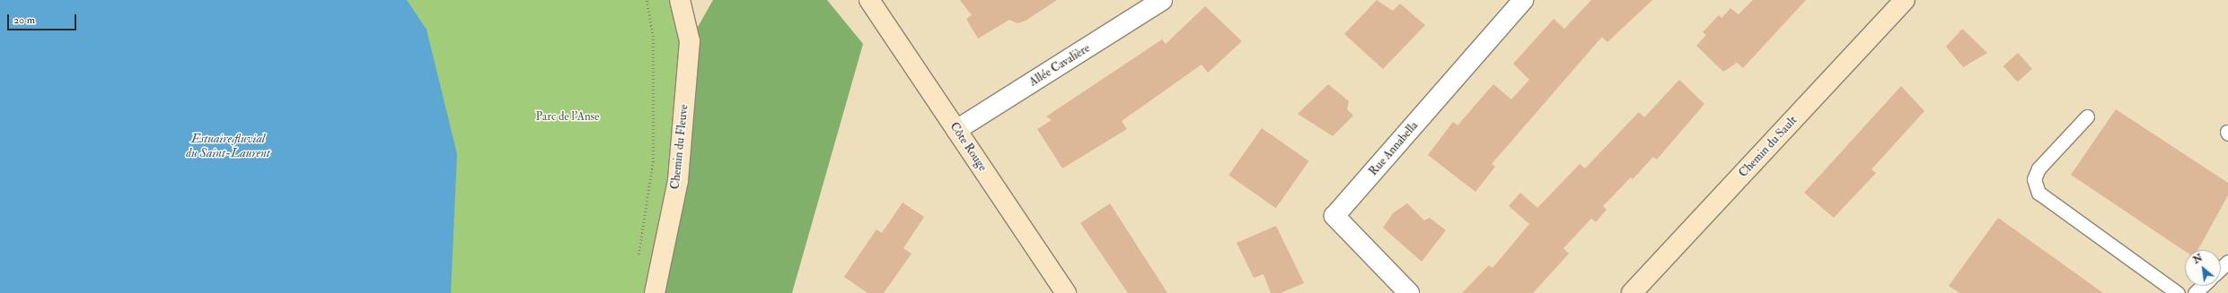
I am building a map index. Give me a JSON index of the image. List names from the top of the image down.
{
  "streets": {
    "street": [
      "Allée Cavalière",
      "Chemin du Fleuve",
      "Côte Rouge",
      "Chemin du Sault",
      "Rue Annabella"
    ]
  },
  "crossings": [
    ["Allée Cavalière", "Côte Rouge"]
  ],
  "water": ["Estuaire fluvial du Saint-Laurent"],
  "parks": ["Parc de l'Anse"],
  "scale_bar": "20 m",
  "north": "top left"
}
